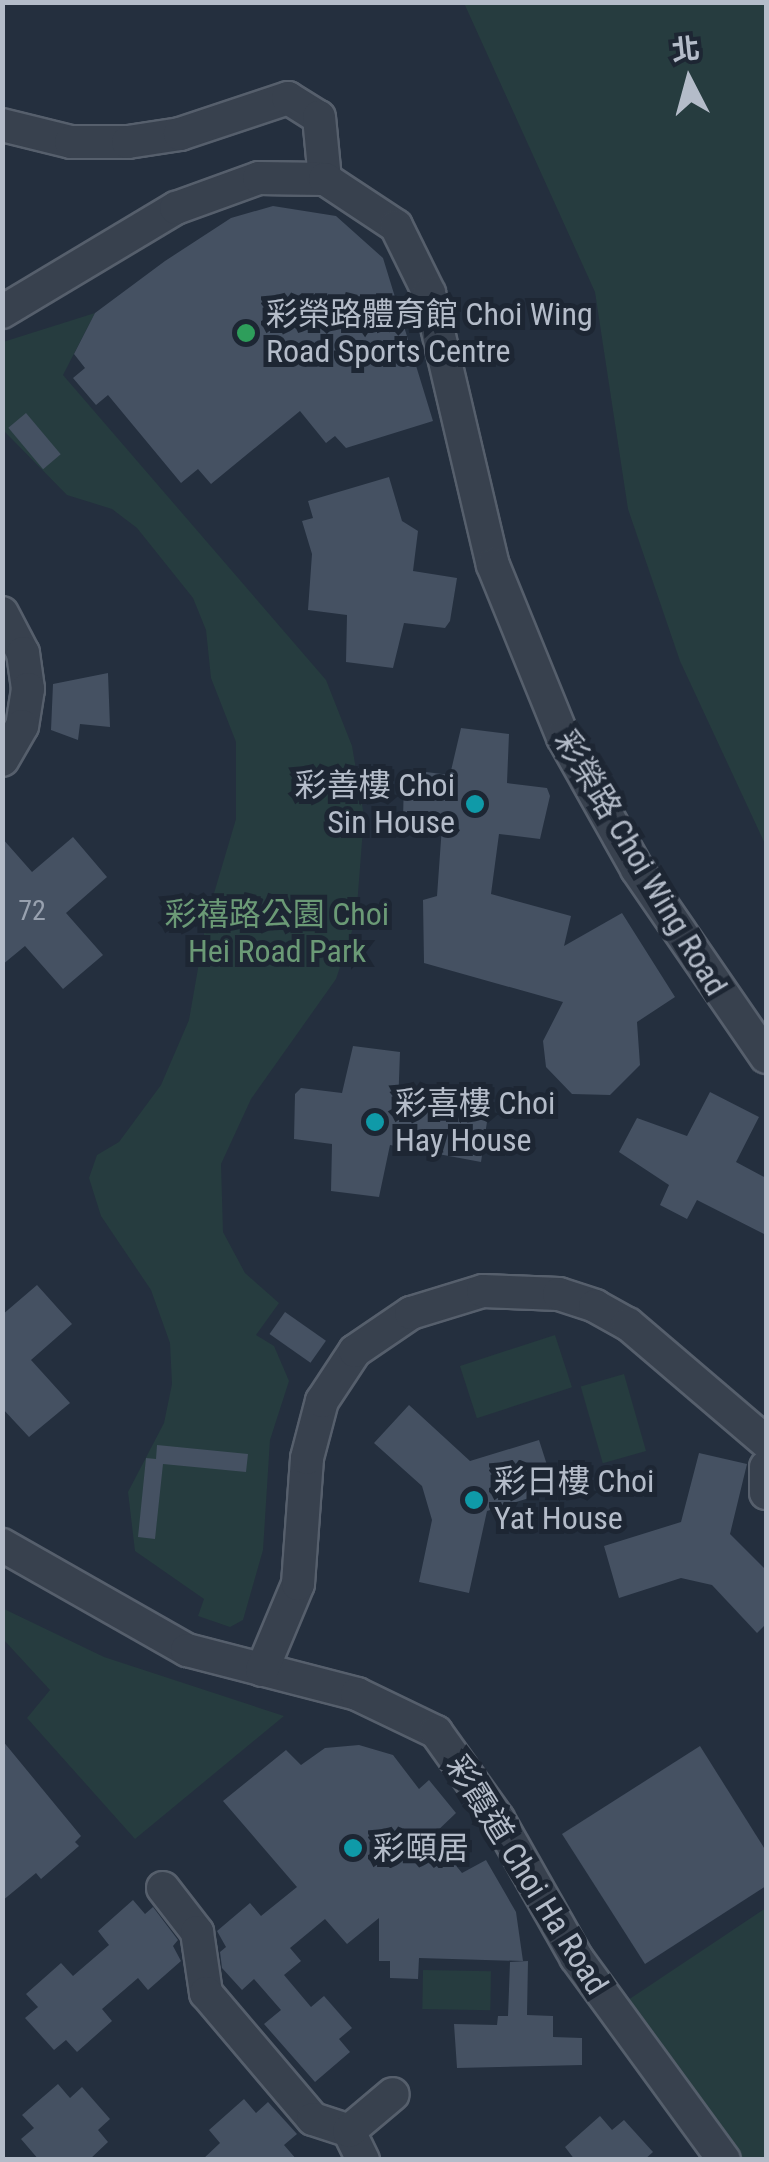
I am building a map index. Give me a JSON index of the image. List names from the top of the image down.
{
  "streets": {
    "street": ["彩榮路 Choi Wing Road", "彩霞道 Choi Ha Road"]
  },
  "parks": ["彩禧路公園 Choi Hei Road Park"],
  "places": [
    "彩榮路體育館 Choi Wing Road Sports Centre",
    "彩善樓 Choi Sin House",
    "彩喜樓 Choi Hay House",
    "彩日樓 Choi Yat House",
    "彩頤居"
  ],
  "house_numbers": ["72"],
  "north": "top"
}
